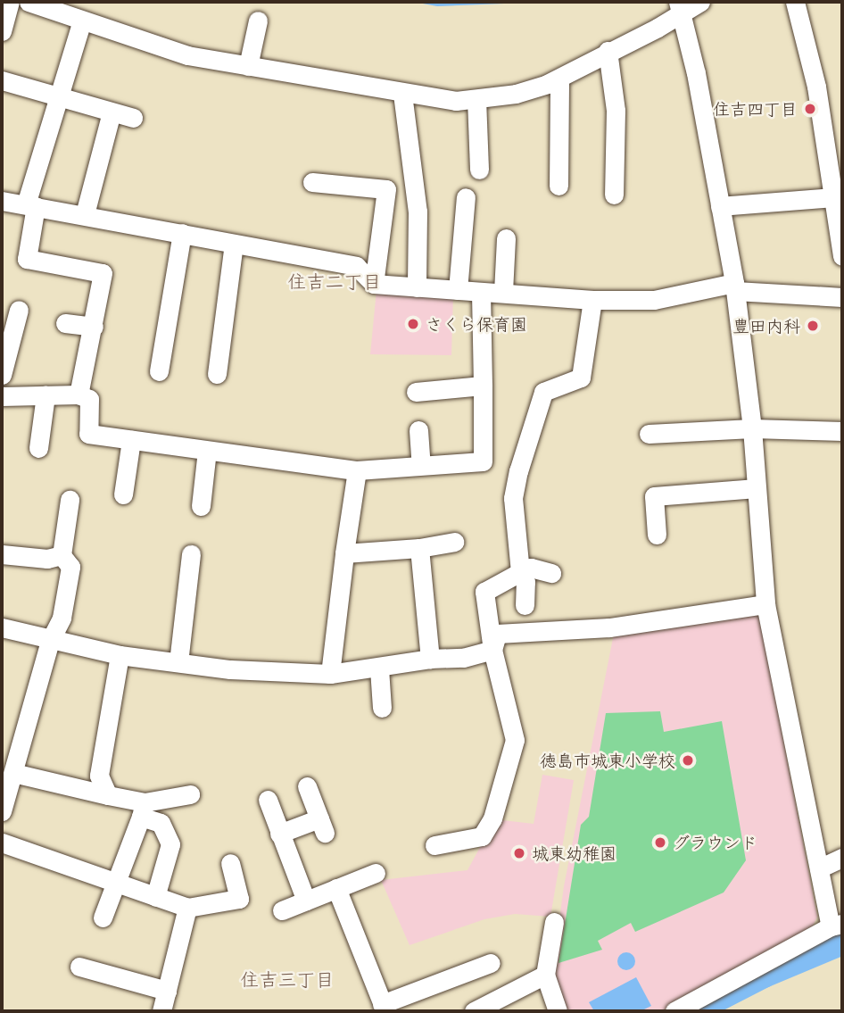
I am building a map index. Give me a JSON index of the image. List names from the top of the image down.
{
  "districts": ["住吉二丁目", "住吉三丁目"],
  "places": [
    "住吉四丁目",
    "さくら保育園",
    "豊田内科",
    "徳島市城東小学校",
    "グラウンド",
    "城東幼稚園"
  ]
}
